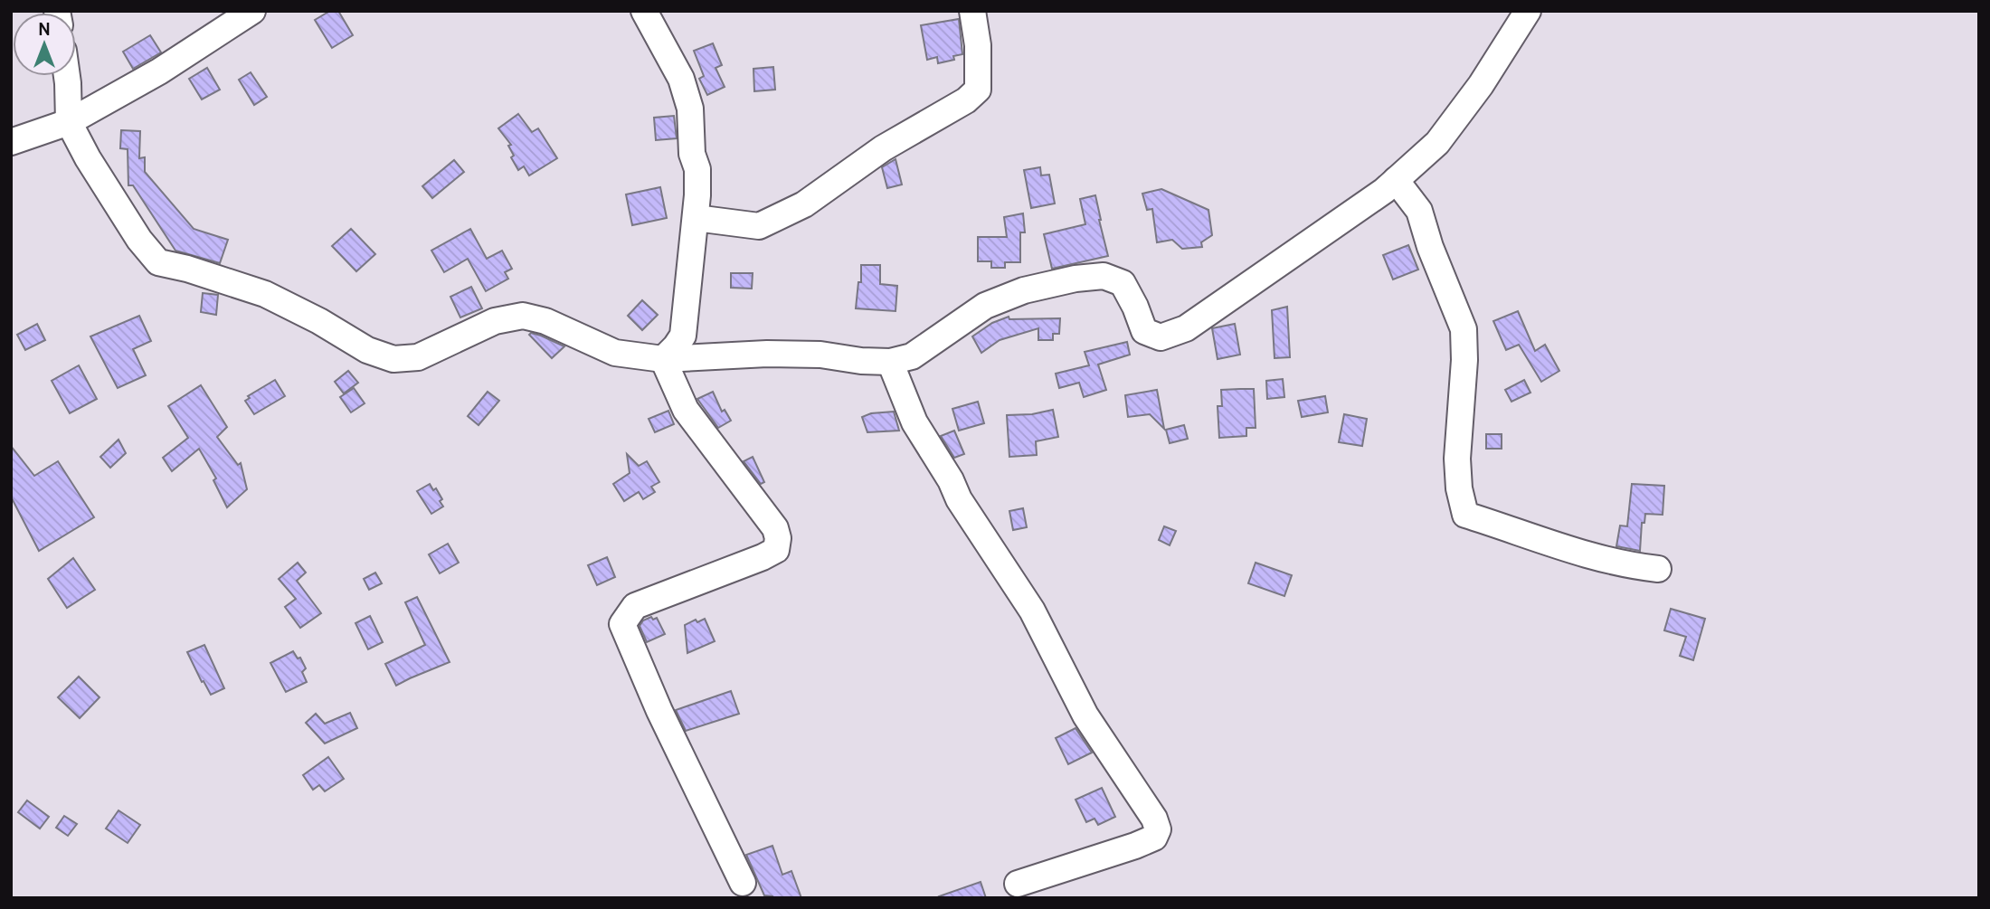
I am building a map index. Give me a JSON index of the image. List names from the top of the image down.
{
  "north": "top"
}
